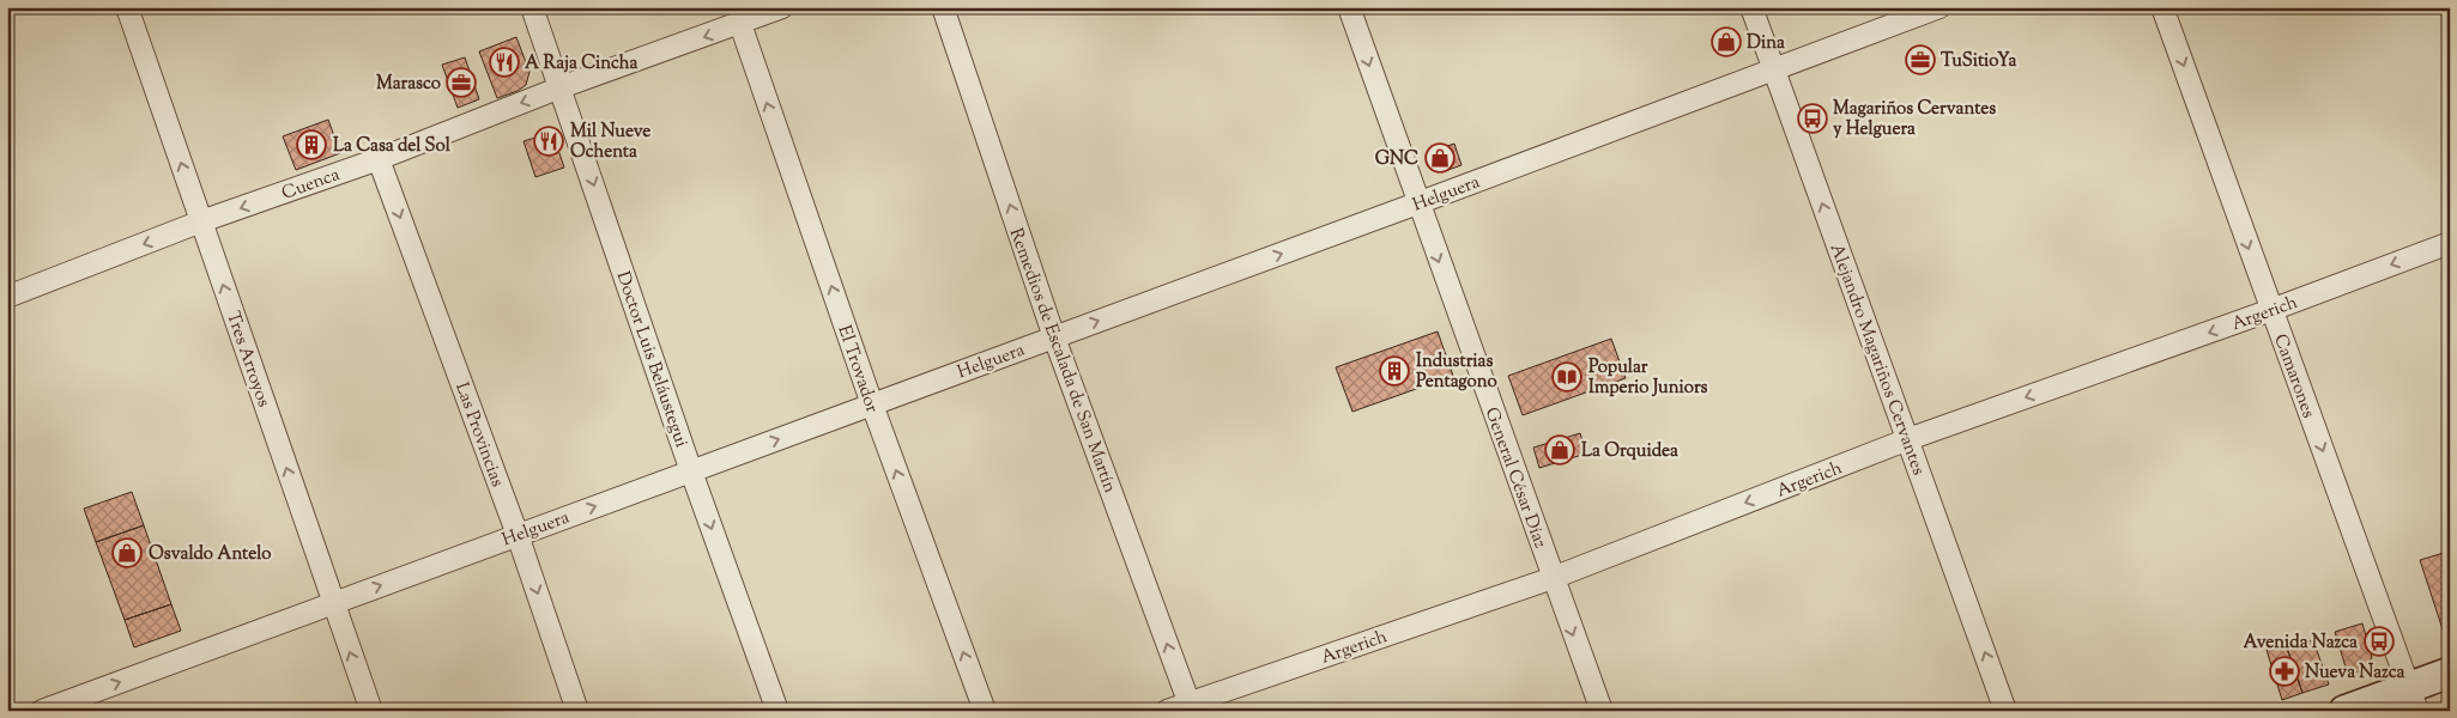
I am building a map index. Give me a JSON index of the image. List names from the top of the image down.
{
  "streets": {
    "street": [
      "Cuenca",
      "Helguera",
      "Argerich",
      "Tres Arroyos",
      "Doctor Luis Beláustegui",
      "Alejandro Magariños Cervantes",
      "Remedios de Escalada de San Martín",
      "El Trovador",
      "Camarones",
      "Las Provincias",
      "General César Díaz"
    ]
  },
  "crossings": [
    ["Cuenca", "Tres Arroyos"],
    ["Cuenca", "Doctor Luis Beláustegui"],
    ["Cuenca", "El Trovador"],
    ["Cuenca", "Las Provincias"],
    ["Helguera", "Tres Arroyos"],
    ["Helguera", "Doctor Luis Beláustegui"],
    ["Helguera", "Alejandro Magariños Cervantes"],
    ["Helguera", "Remedios de Escalada de San Martín"],
    ["Helguera", "El Trovador"],
    ["Helguera", "Las Provincias"],
    ["Helguera", "General César Díaz"],
    ["Argerich", "Alejandro Magariños Cervantes"],
    ["Argerich", "Remedios de Escalada de San Martín"],
    ["Argerich", "Camarones"],
    ["Argerich", "General César Díaz"]
  ],
  "one_way": [
    "Cuenca",
    "Helguera",
    "Argerich",
    "Tres Arroyos",
    "Doctor Luis Beláustegui",
    "Alejandro Magariños Cervantes",
    "Remedios de Escalada de San Martín",
    "El Trovador",
    "Camarones",
    "Las Provincias",
    "General César Díaz"
  ],
  "places": {
    "shop": [
      "Dina",
      "GNC",
      "La Orquidea",
      "Osvaldo Antelo"
    ],
    "office": ["TuSitioYa", "Marasco"],
    "restaurant": ["A Raja Cincha", "Mil Nueve Ochenta"],
    "bus stop": ["Magariños Cervantes y Helguera", "Avenida Nazca"],
    "building": ["La Casa del Sol", "Industrias Pentagono"],
    "library": ["Popular Imperio Juniors"],
    "pharmacy": ["Nueva Nazca"]
  }
}
